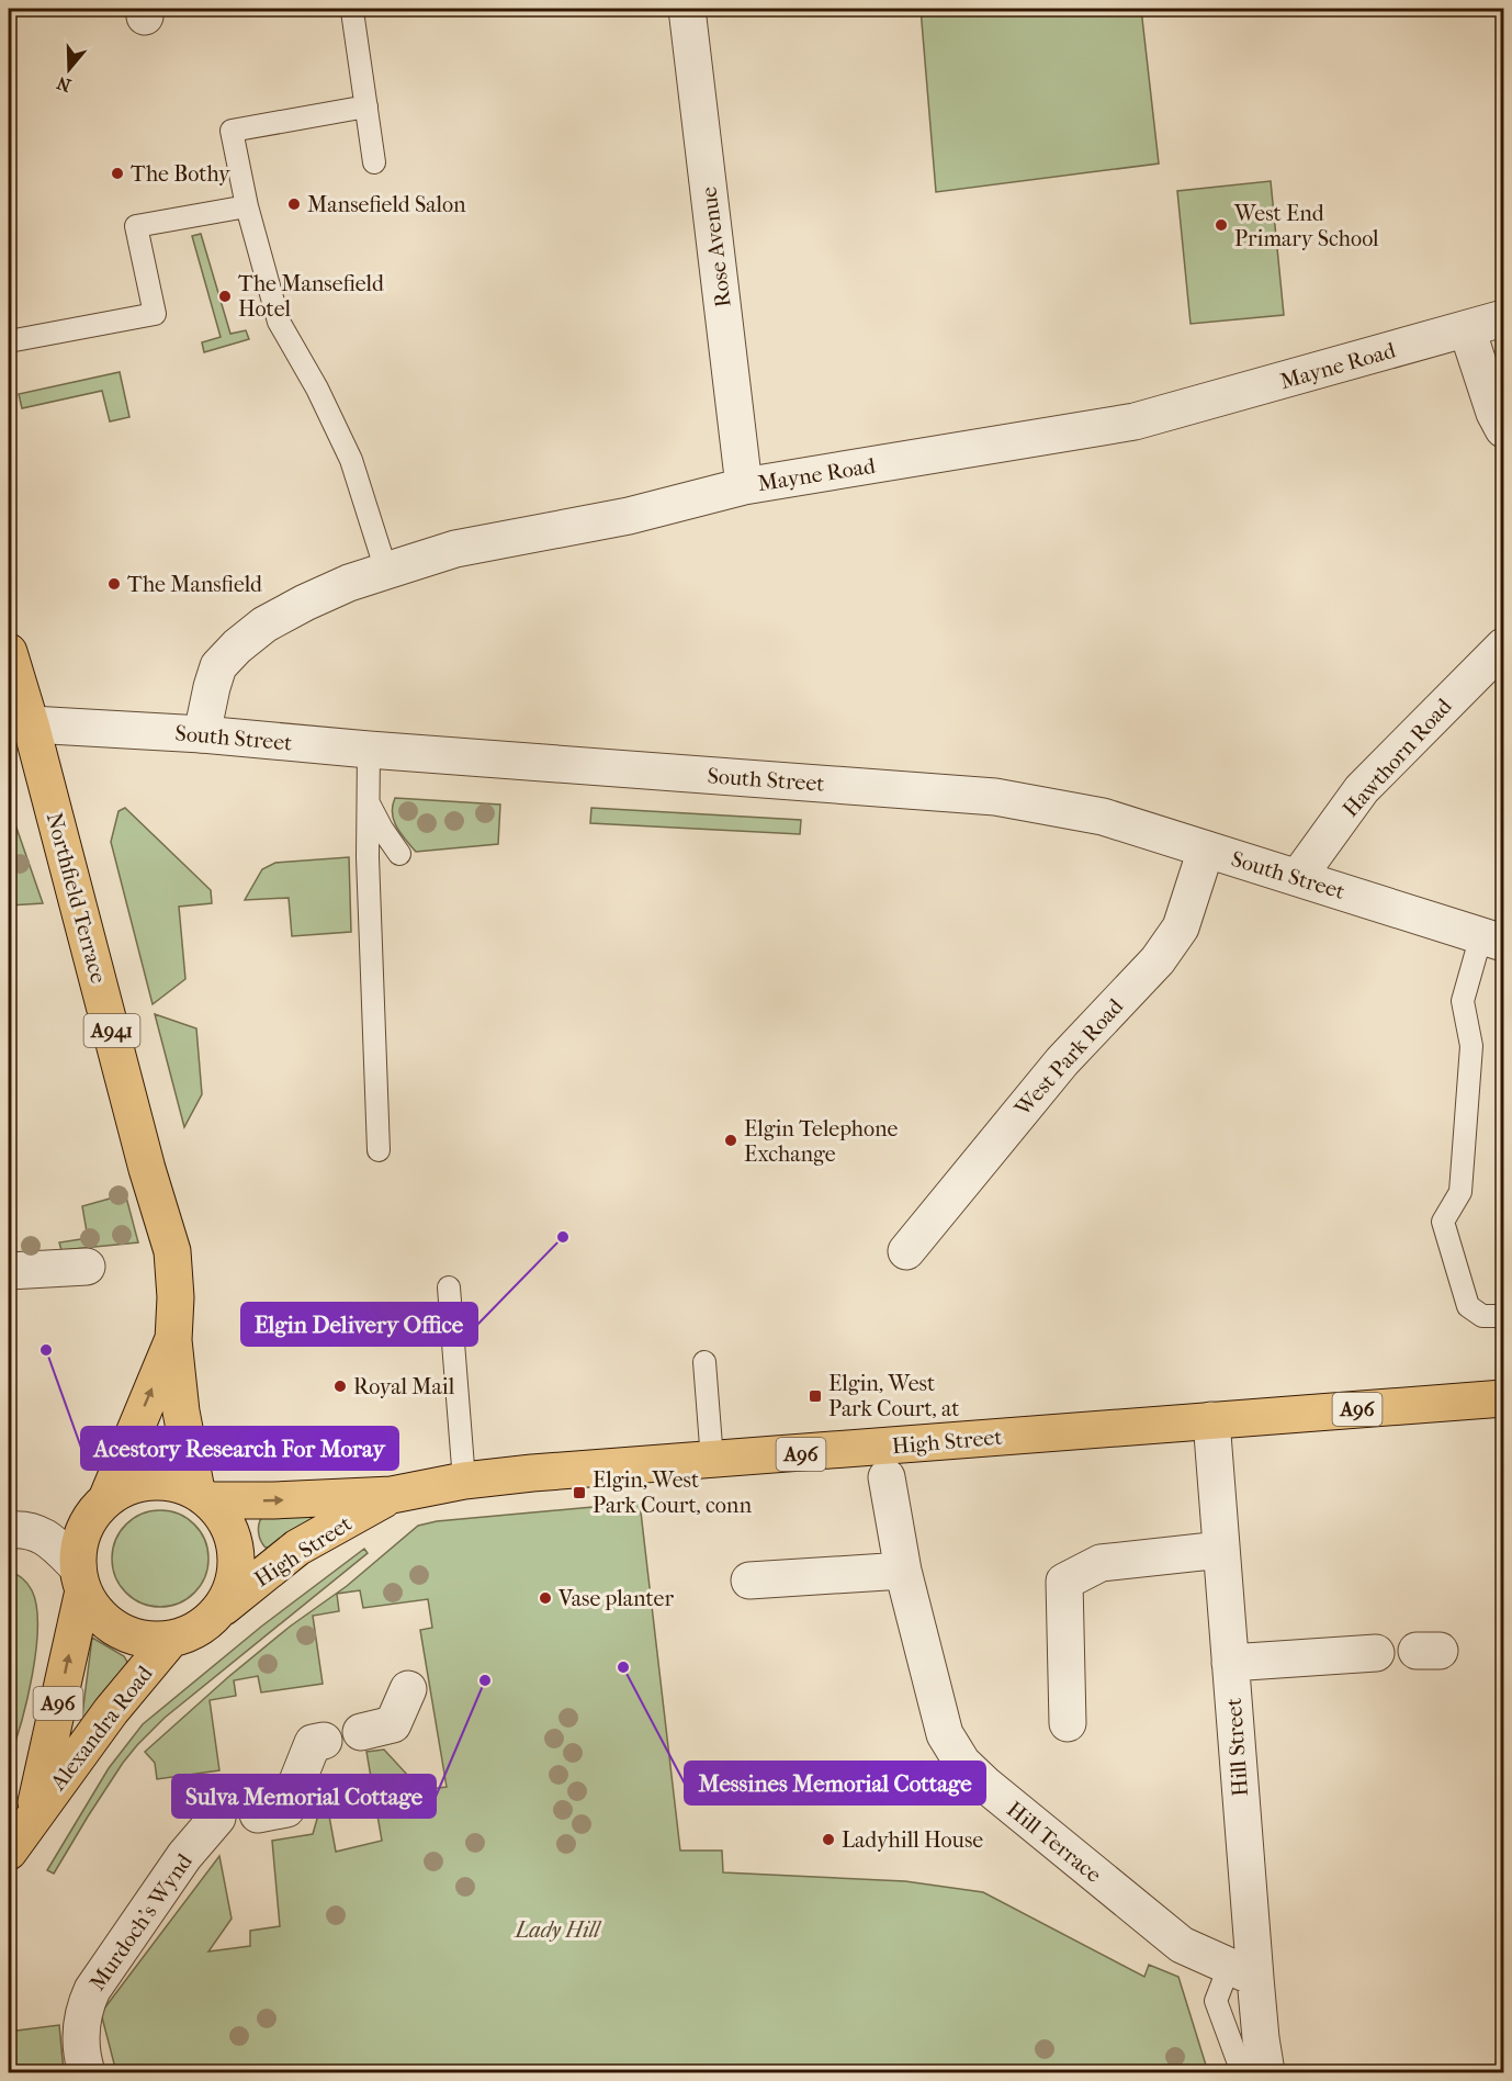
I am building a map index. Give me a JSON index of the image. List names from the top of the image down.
{
  "streets": {
    "main road": [
      "Northfield Terrace",
      "A941",
      "A96",
      "High Street",
      "Alexandra Road"
    ],
    "street": [
      "Rose Avenue",
      "Mayne Road",
      "South Street",
      "Hawthorn Road",
      "West Park Road",
      "Hill Street",
      "Hill Terrace",
      "Murdoch's Wynd"
    ]
  },
  "crossings": [
    ["Rose Avenue", "Mayne Road"],
    ["Mayne Road", "South Street"],
    ["South Street", "Hawthorn Road"],
    ["South Street", "Northfield Terrace"],
    ["South Street", "A941"],
    ["South Street", "West Park Road"],
    ["Northfield Terrace", "A941"],
    ["Northfield Terrace", "A96"],
    ["Northfield Terrace", "High Street"],
    ["Northfield Terrace", "Alexandra Road"],
    ["A96", "High Street"],
    ["A96", "Alexandra Road"],
    ["High Street", "Alexandra Road"],
    ["High Street", "Hill Street"],
    ["Hill Street", "Hill Terrace"]
  ],
  "one_way": ["Alexandra Road"],
  "parks": ["Lady Hill"],
  "places": {
    "other": [
      "The Bothy",
      "Mansefield Salon",
      "West End Primary School",
      "The Mansefield Hotel",
      "The Mansfield",
      "Elgin Telephone Exchange",
      "Elgin Delivery Office",
      "Acestory Research For Moray",
      "Royal Mail",
      "Vase planter",
      "Messines Memorial Cottage",
      "Sulva Memorial Cottage",
      "Ladyhill House"
    ],
    "transit": ["Elgin, West Park Court, at", "Elgin, West Park Court, conn"]
  },
  "north": "bottom"
}
